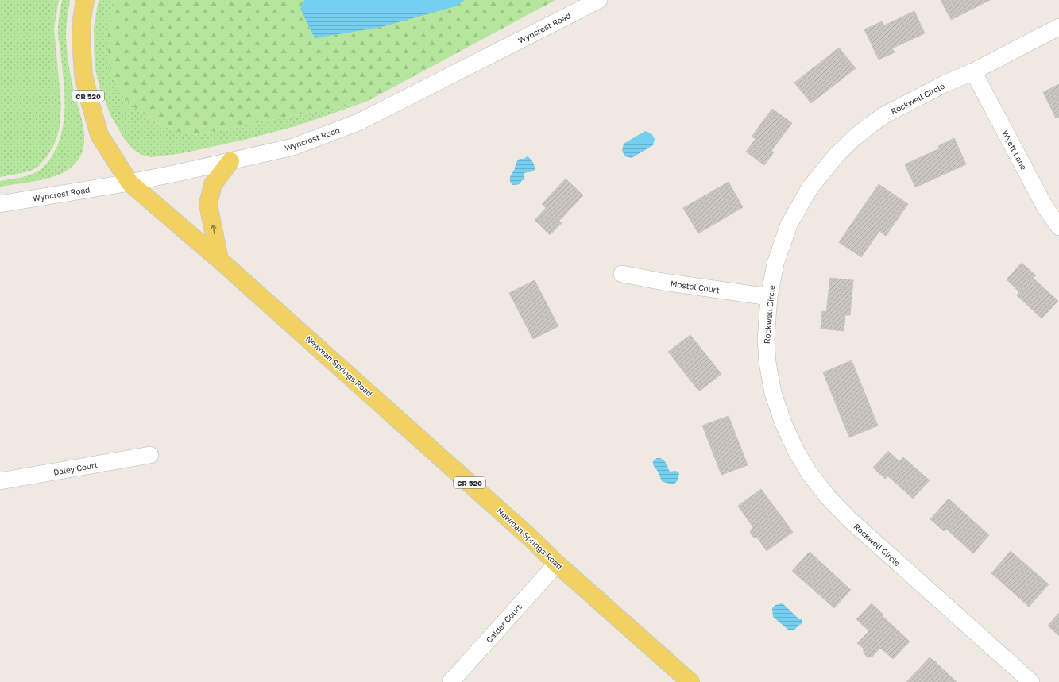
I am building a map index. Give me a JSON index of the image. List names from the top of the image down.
{
  "streets": {
    "main road": ["CR 520", "Newman Springs Road"],
    "street": [
      "Wyncrest Road",
      "Rockwell Circle",
      "Wyett Lane",
      "Mostel Court",
      "Daley Court",
      "Calder Court"
    ]
  },
  "crossings": [
    ["Wyncrest Road", "Newman Springs Road"],
    ["Rockwell Circle", "Wyett Lane"],
    ["Rockwell Circle", "Mostel Court"],
    ["Newman Springs Road", "Calder Court"]
  ]
}
